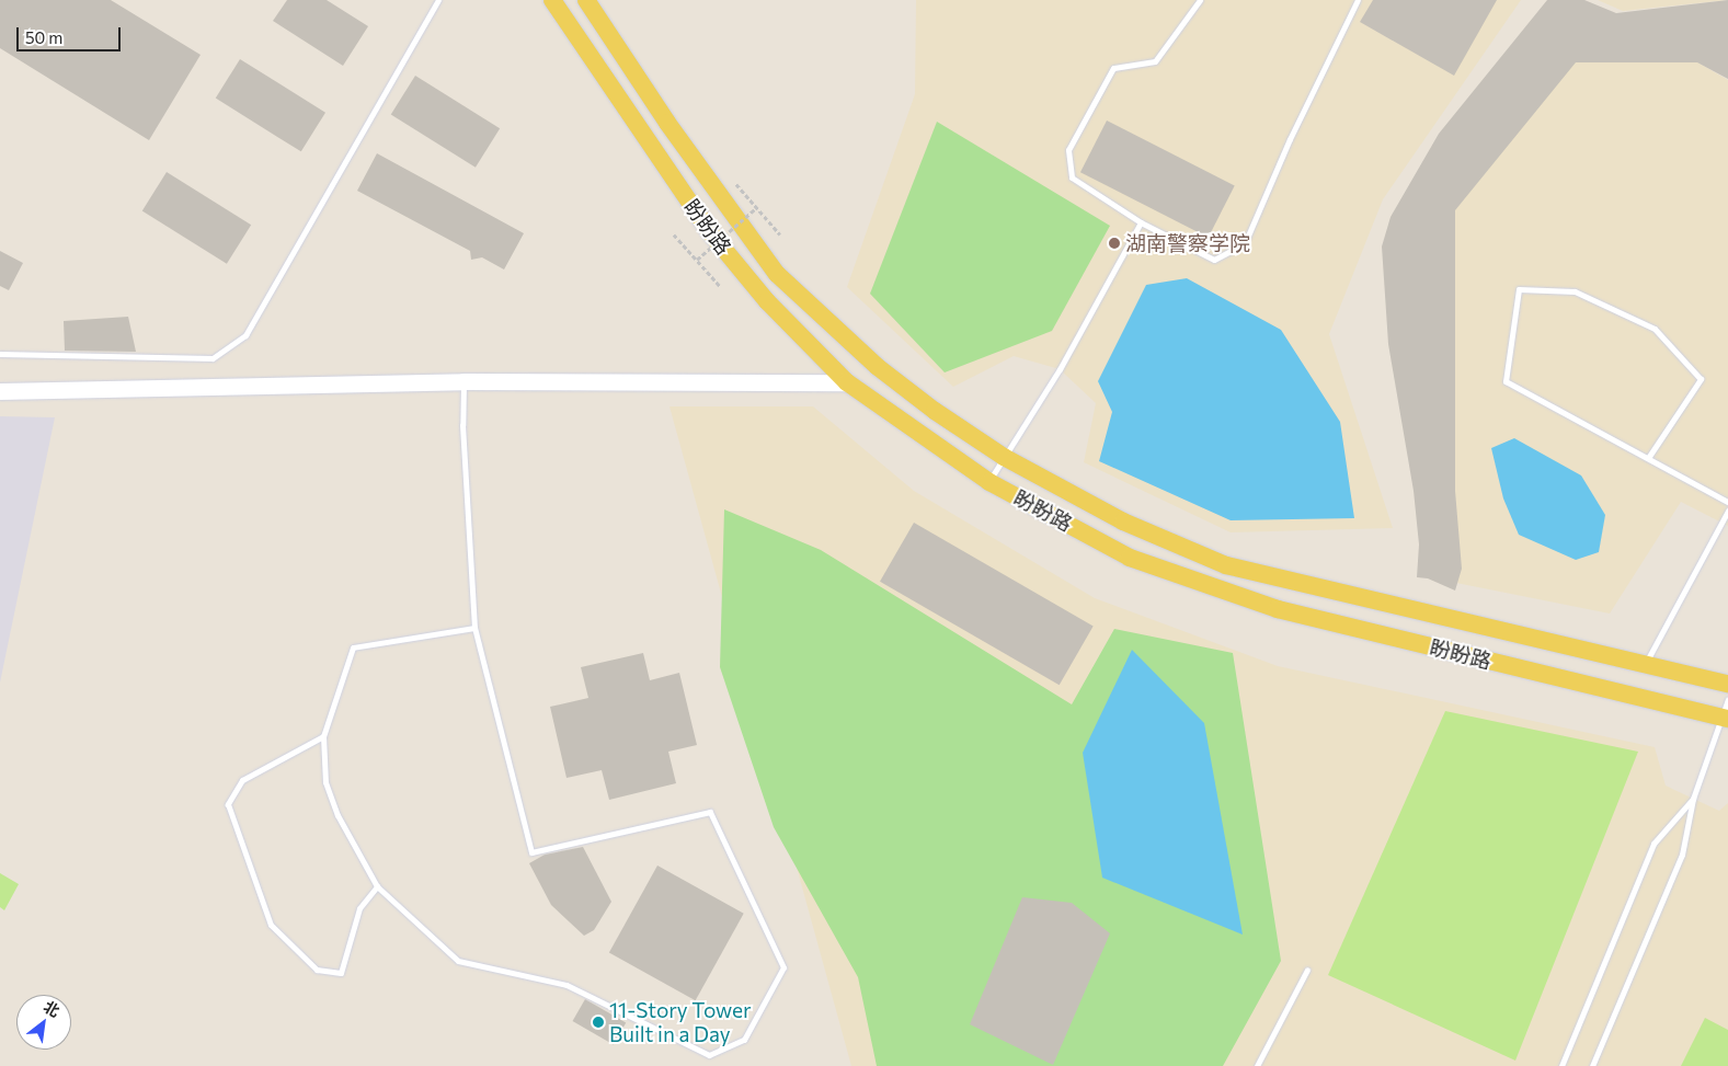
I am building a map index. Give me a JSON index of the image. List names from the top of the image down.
{
  "streets": {
    "main road": ["盼盼路"]
  },
  "places": ["湖南警察学院", "11-Story Tower Built in a Day"],
  "scale_bar": "50 m",
  "north": "top right"
}
